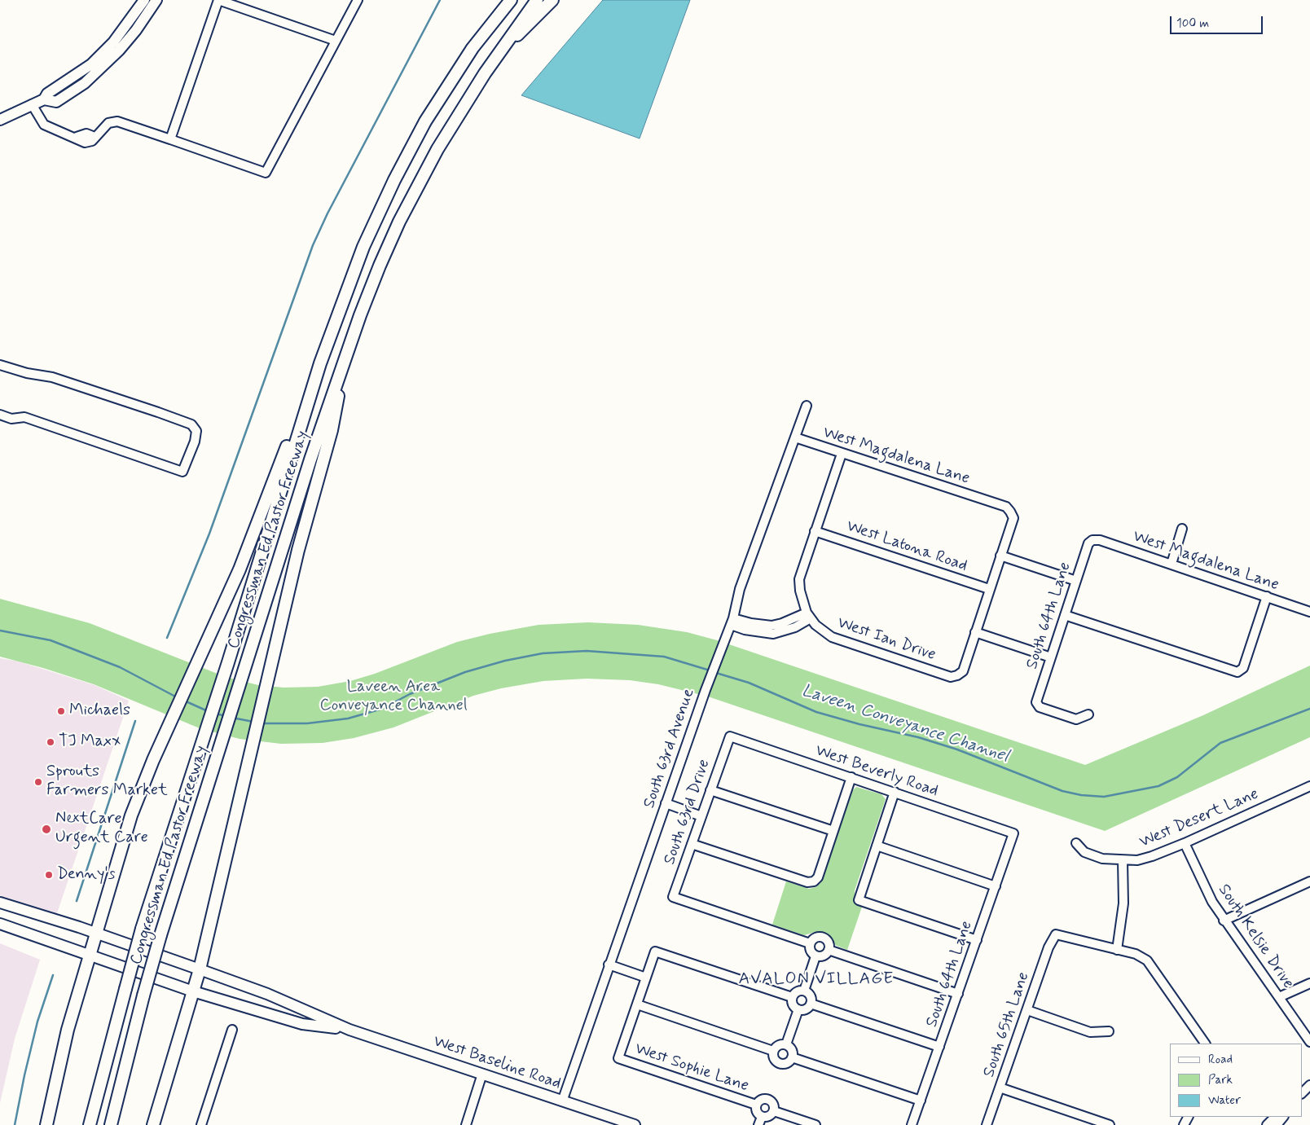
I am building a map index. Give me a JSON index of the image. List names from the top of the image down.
{
  "streets": {
    "highway": ["Congressman Ed Pastor Freeway"],
    "main road": ["West Baseline Road"],
    "street": [
      "West Magdalena Lane",
      "West Latona Road",
      "South 64th Lane",
      "West Ian Drive",
      "South 63rd Avenue",
      "West Beverly Road",
      "South 63rd Drive",
      "West Desert Lane",
      "South Kelsie Drive",
      "South 65th Lane",
      "West Sophie Lane"
    ]
  },
  "crossings": [
    ["West Magdalena Lane", "South 64th Lane"],
    ["West Magdalena Lane", "South 63rd Avenue"],
    ["South 64th Lane", "West Beverly Road"],
    ["South 63rd Avenue", "West Baseline Road"],
    ["West Beverly Road", "South 63rd Drive"],
    ["West Desert Lane", "South Kelsie Drive"]
  ],
  "districts": ["AVALON VILLAGE"],
  "water": ["Laveen Conveyance Channel"],
  "parks": ["Laveen Area Conveyance Channel"],
  "places": [
    "Michaels",
    "TJ Maxx",
    "Sprouts Farmers Market",
    "NextCare Urgent Care",
    "Denny's"
  ],
  "legend": ["Road", "Park", "Water"],
  "scale_bar": "100 m"
}
